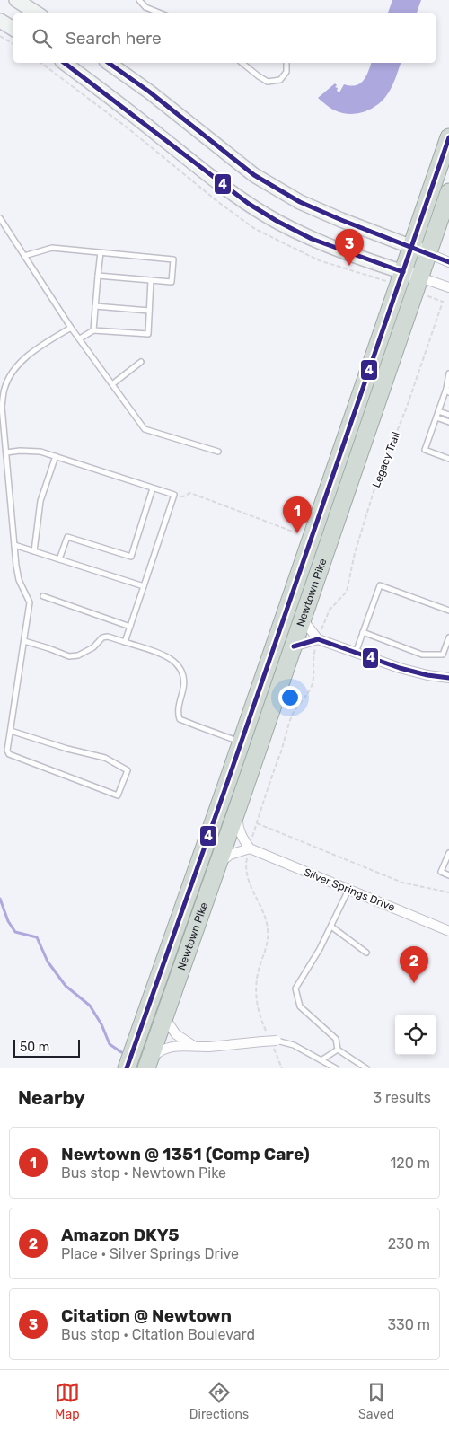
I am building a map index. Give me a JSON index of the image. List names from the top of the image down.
{
  "streets": {
    "highway": ["Newtown Pike"],
    "street": ["Silver Springs Drive"],
    "path": ["Legacy Trail"]
  },
  "lines": ["transit line 4"],
  "scale_bar": "50 m",
  "page": {
    "search": "Search here",
    "pins": ["3", "1", "2"],
    "scale": "50 m",
    "heading": ["Nearby", "3 results"],
    "list": [
      {
        "mark": "1",
        "name": "Newtown @ 1351 (Comp Care)",
        "note": "Bus stop · Newtown Pike",
        "value": "120 m"
      },
      {
        "mark": "2",
        "name": "Amazon DKY5",
        "note": "Place · Silver Springs Drive",
        "value": "230 m"
      },
      {
        "mark": "3",
        "name": "Citation @ Newtown",
        "note": "Bus stop · Citation Boulevard",
        "value": "330 m"
      }
    ],
    "nav": ["Map", "Directions", "Saved"]
  }
}
